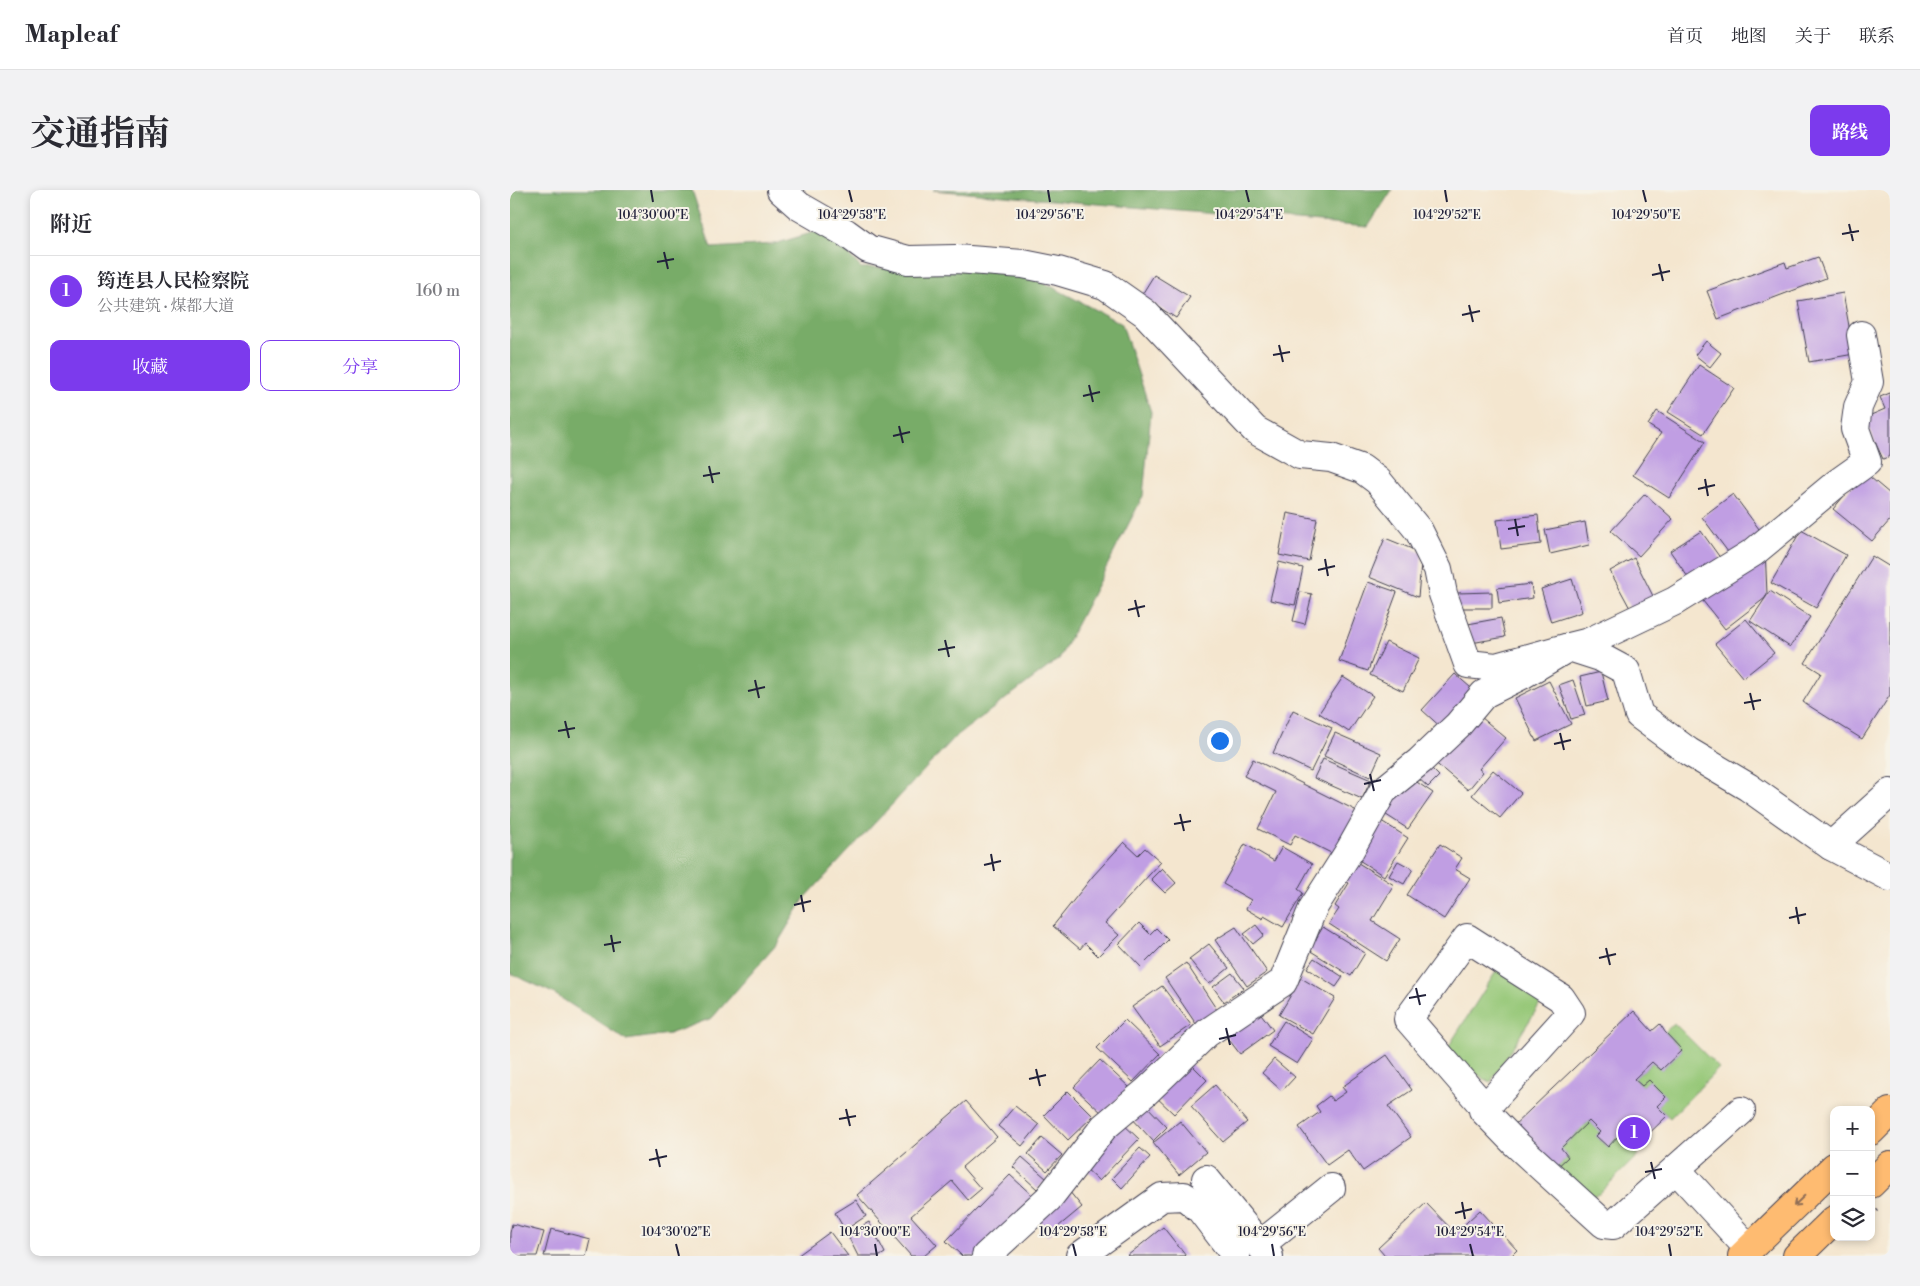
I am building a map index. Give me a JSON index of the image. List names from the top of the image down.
{
  "page": {
    "header": "Mapleaf",
    "nav": [
      "首页",
      "地图",
      "关于",
      "联系"
    ],
    "title": "交通指南",
    "buttons": [
      "路线",
      ["收藏", "分享"]
    ],
    "heading": "附近",
    "list": [
      {
        "mark": "1",
        "name": "筠连县人民检察院",
        "note": "公共建筑 · 煤都大道",
        "value": "160 m"
      }
    ],
    "map_buttons": ["+", "−"],
    "pins": "1"
  },
  "coordinates": [
    "104°30'00\"E",
    "104°29'58\"E",
    "104°29'56\"E",
    "104°29'54\"E",
    "104°29'52\"E",
    "104°29'50\"E",
    "104°30'02\"E"
  ]
}
